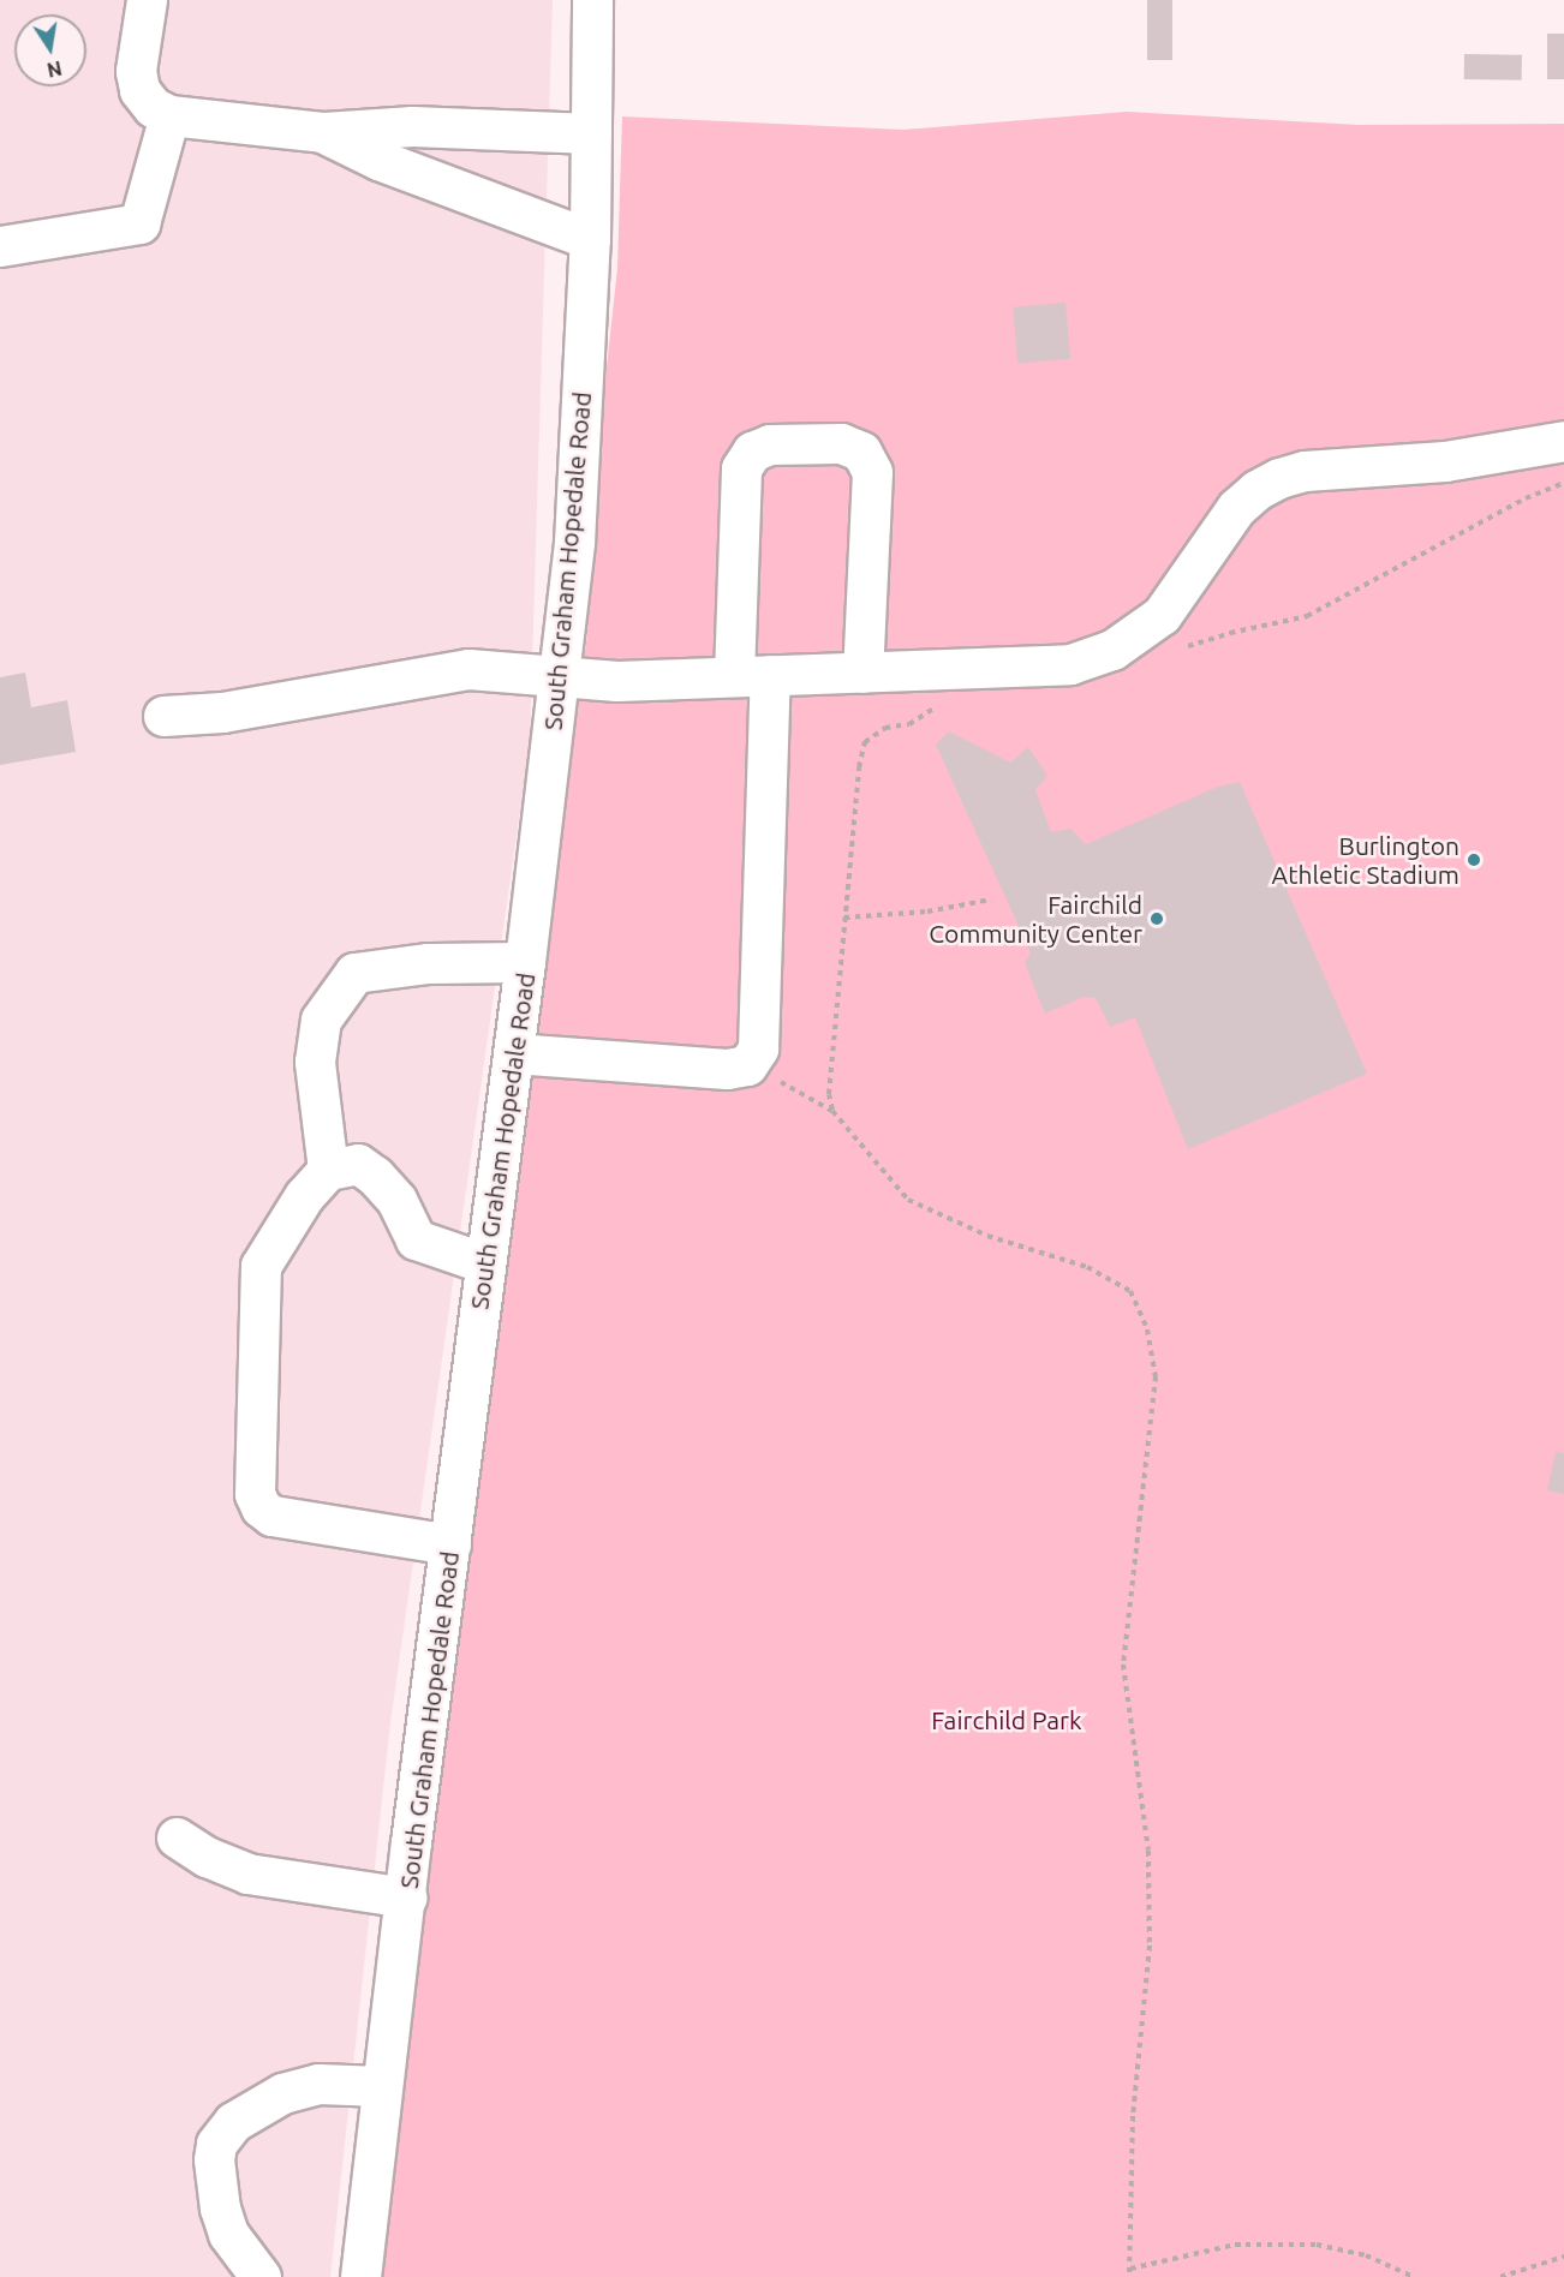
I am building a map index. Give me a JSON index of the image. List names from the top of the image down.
{
  "streets": {
    "street": ["South Graham Hopedale Road"]
  },
  "parks": ["Fairchild Park"],
  "places": ["Burlington Athletic Stadium", "Fairchild Community Center"],
  "north": "bottom"
}
